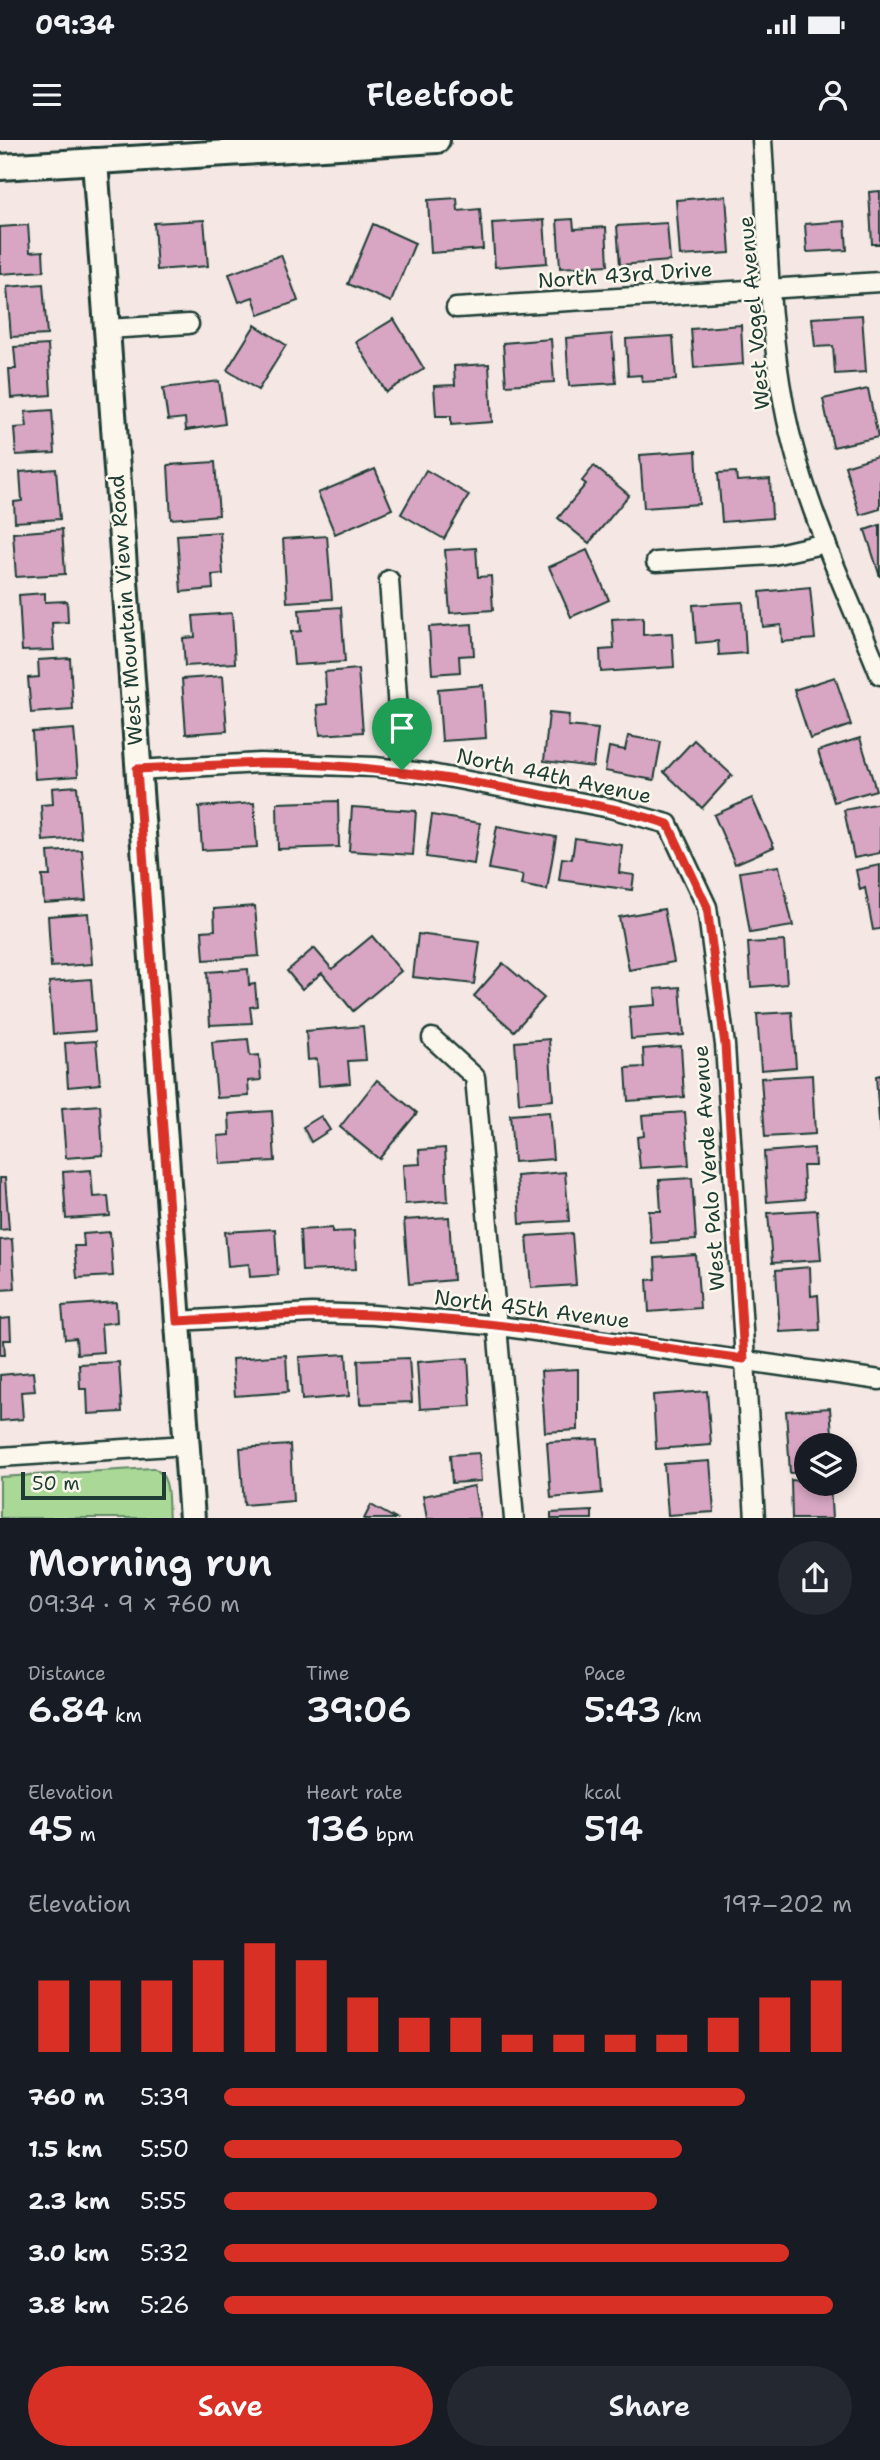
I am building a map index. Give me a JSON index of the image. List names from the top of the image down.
{
  "streets": {
    "street": [
      "North 43rd Drive",
      "West Vogel Avenue",
      "West Mountain View Road",
      "North 44th Avenue",
      "West Palo Verde Avenue",
      "North 45th Avenue"
    ]
  },
  "crossings": [
    ["North 43rd Drive", "West Vogel Avenue"],
    ["West Mountain View Road", "North 44th Avenue"],
    ["West Mountain View Road", "North 45th Avenue"],
    ["North 44th Avenue", "West Palo Verde Avenue"],
    ["West Palo Verde Avenue", "North 45th Avenue"]
  ],
  "scale_bar": "50 m",
  "page": {
    "status": "09:34",
    "header": "Fleetfoot",
    "scale": "50 m",
    "heading": ["Morning run", "09:34 · 9 × 760 m"],
    "stats": [
      ["Distance", "6.84 km"],
      ["Time", "39:06"],
      ["Pace", "5:43 /km"],
      ["Elevation", "45 m"],
      ["Heart rate", "136 bpm"],
      ["kcal", "514"]
    ],
    "chart": ["Elevation", "197–202 m"],
    "list": [
      {
        "name": "760 m",
        "note": "5:39"
      },
      {
        "name": "1.5 km",
        "note": "5:50"
      },
      {
        "name": "2.3 km",
        "note": "5:55"
      },
      {
        "name": "3.0 km",
        "note": "5:32"
      },
      {
        "name": "3.8 km",
        "note": "5:26"
      }
    ],
    "buttons": ["Save", "Share"]
  }
}
